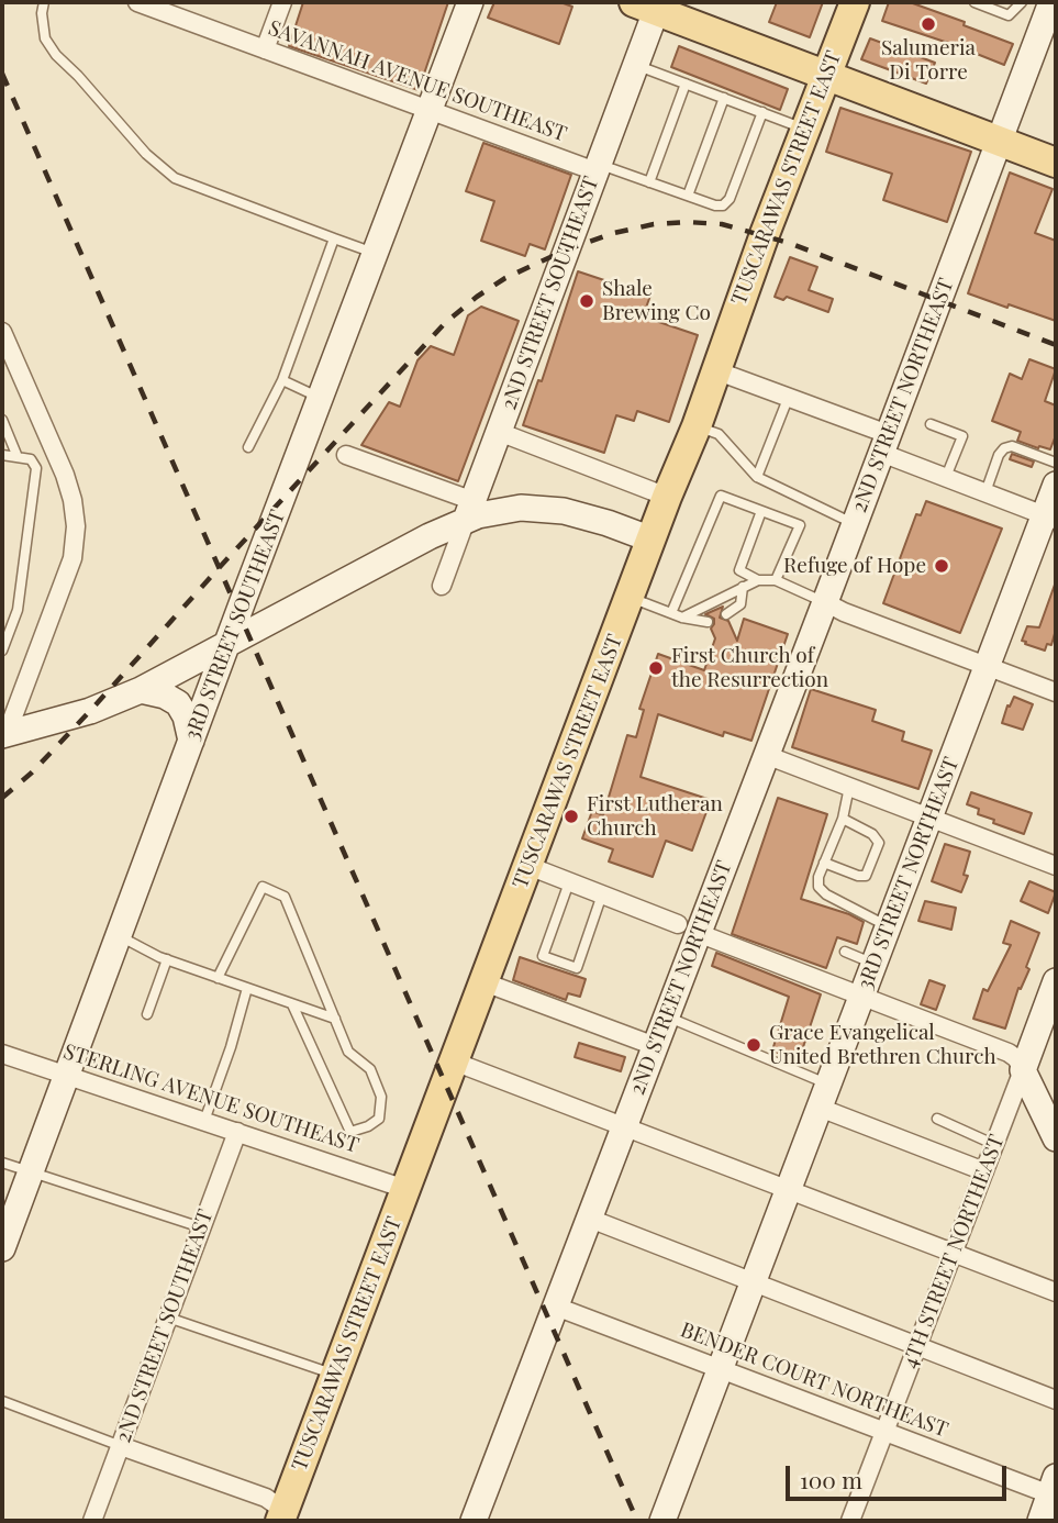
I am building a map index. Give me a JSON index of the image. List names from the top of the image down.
{
  "streets": {
    "main road": ["TUSCARAWAS STREET EAST"],
    "street": [
      "SAVANNAH AVENUE SOUTHEAST",
      "2ND STREET SOUTHEAST",
      "2ND STREET NORTHEAST",
      "3RD STREET SOUTHEAST",
      "3RD STREET NORTHEAST",
      "STERLING AVENUE SOUTHEAST",
      "4TH STREET NORTHEAST",
      "BENDER COURT NORTHEAST"
    ]
  },
  "crossings": [
    ["SAVANNAH AVENUE SOUTHEAST", "2ND STREET SOUTHEAST"],
    ["SAVANNAH AVENUE SOUTHEAST", "3RD STREET SOUTHEAST"],
    ["TUSCARAWAS STREET EAST", "STERLING AVENUE SOUTHEAST"],
    ["2ND STREET SOUTHEAST", "STERLING AVENUE SOUTHEAST"],
    ["2ND STREET NORTHEAST", "BENDER COURT NORTHEAST"],
    ["3RD STREET SOUTHEAST", "STERLING AVENUE SOUTHEAST"],
    ["3RD STREET NORTHEAST", "BENDER COURT NORTHEAST"],
    ["4TH STREET NORTHEAST", "BENDER COURT NORTHEAST"]
  ],
  "places": [
    "Salumeria Di Torre",
    "Shale Brewing Co",
    "Refuge of Hope",
    "First Church of the Resurrection",
    "First Lutheran Church",
    "Grace Evangelical United Brethren Church"
  ],
  "scale_bar": "100 m"
}
